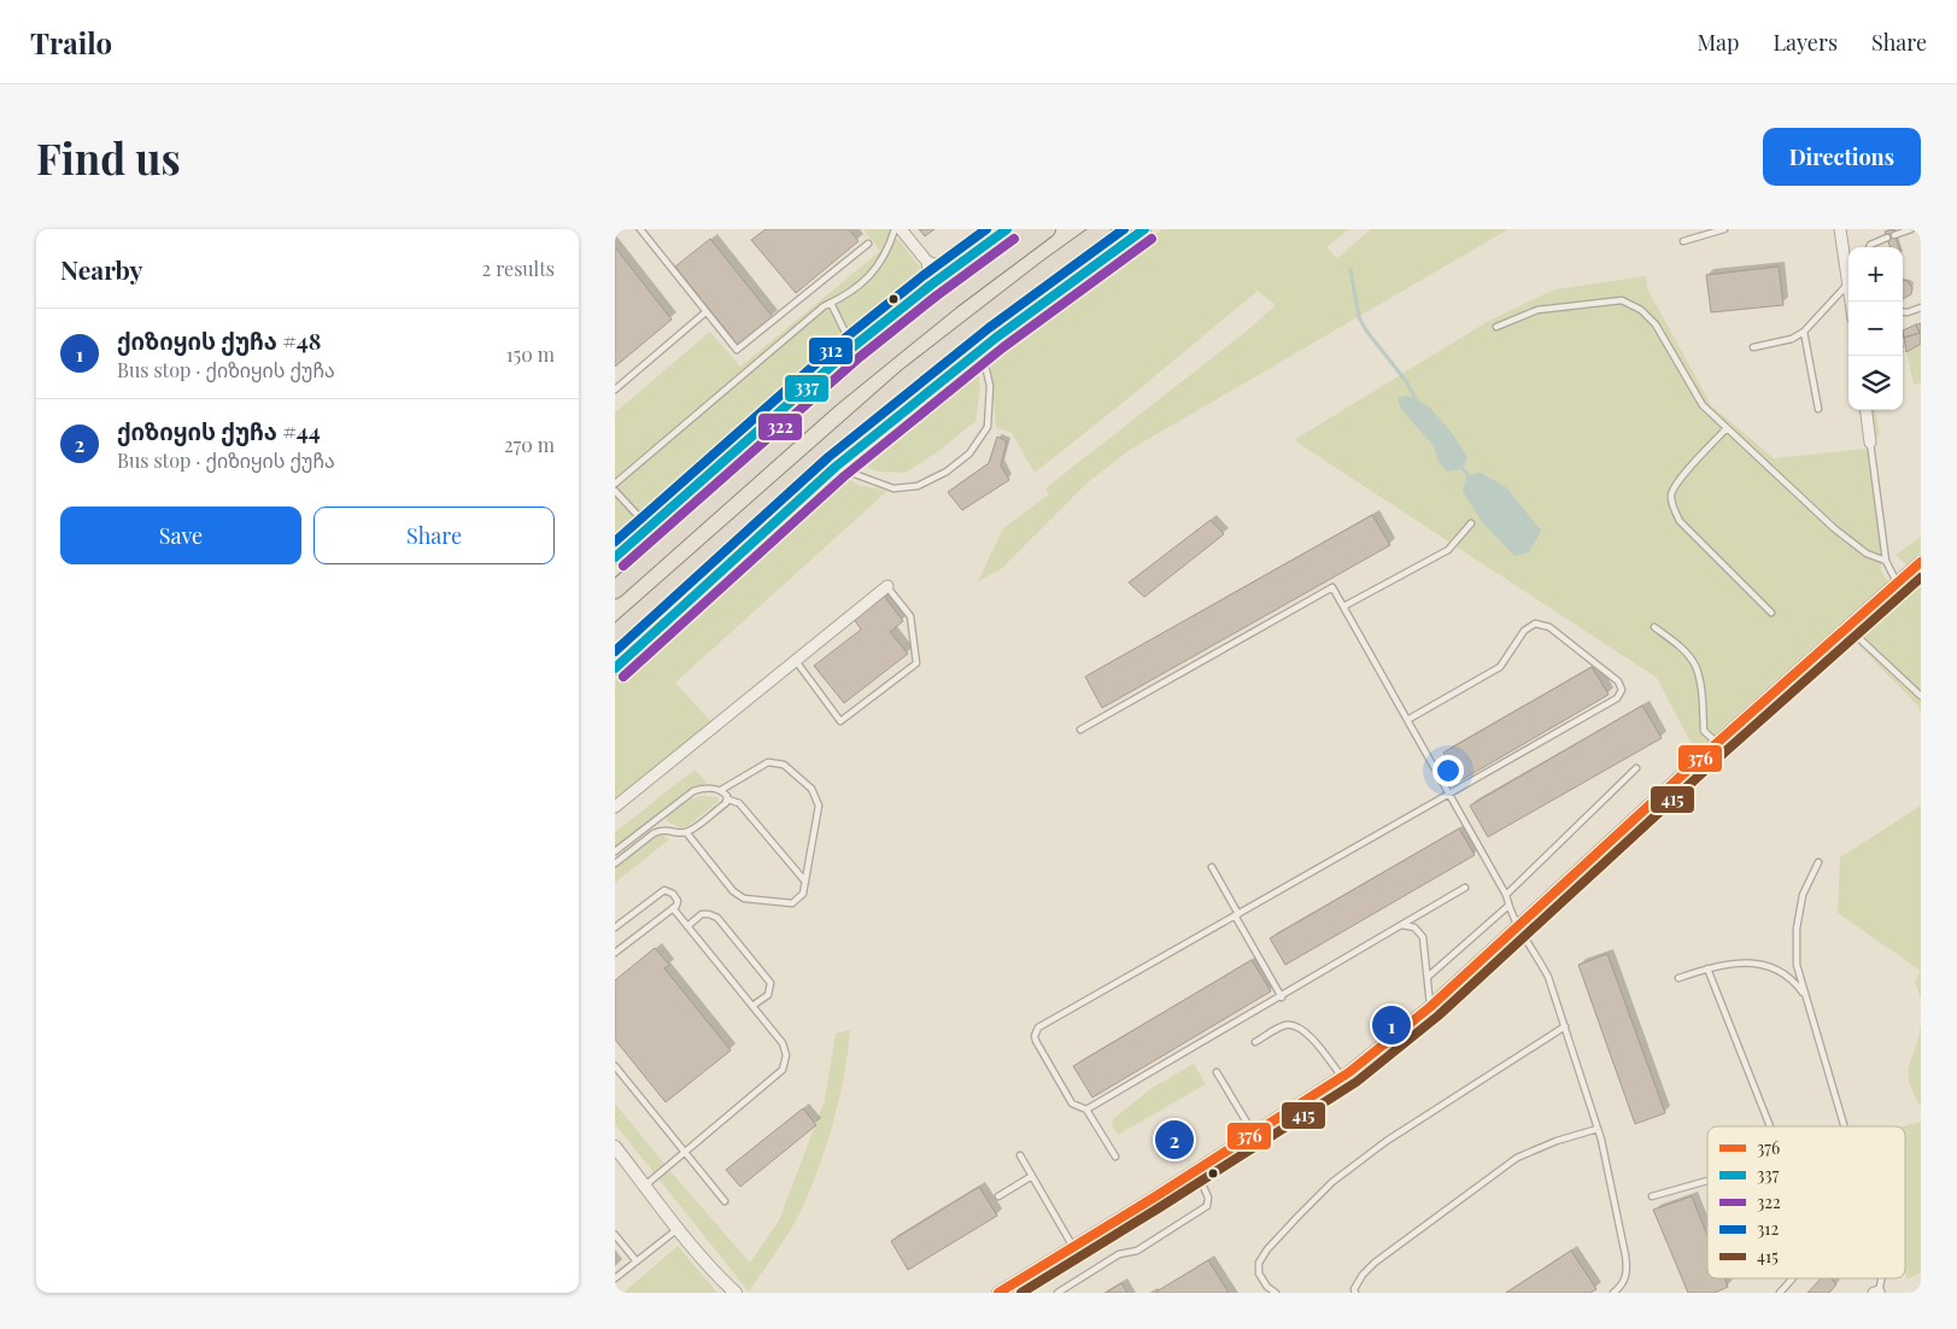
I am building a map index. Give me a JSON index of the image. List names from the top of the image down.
{
  "lines": [
    "transit line 337",
    "transit line 312",
    "transit line 322",
    "transit line 376",
    "transit line 415"
  ],
  "legend": [
    "376",
    "337",
    "322",
    "312",
    "415"
  ],
  "page": {
    "header": "Trailo",
    "nav": ["Map", "Layers", "Share"],
    "buttons": [
      "Directions",
      ["Save", "Share"]
    ],
    "title": "Find us",
    "heading": ["Nearby", "2 results"],
    "map_buttons": ["+", "−"],
    "list": [
      {
        "mark": "1",
        "name": "ქიზიყის ქუჩა #48",
        "note": "Bus stop · ქიზიყის ქუჩა",
        "value": "150 m"
      },
      {
        "mark": "2",
        "name": "ქიზიყის ქუჩა #44",
        "note": "Bus stop · ქიზიყის ქუჩა",
        "value": "270 m"
      }
    ],
    "pins": ["1", "2"]
  }
}
